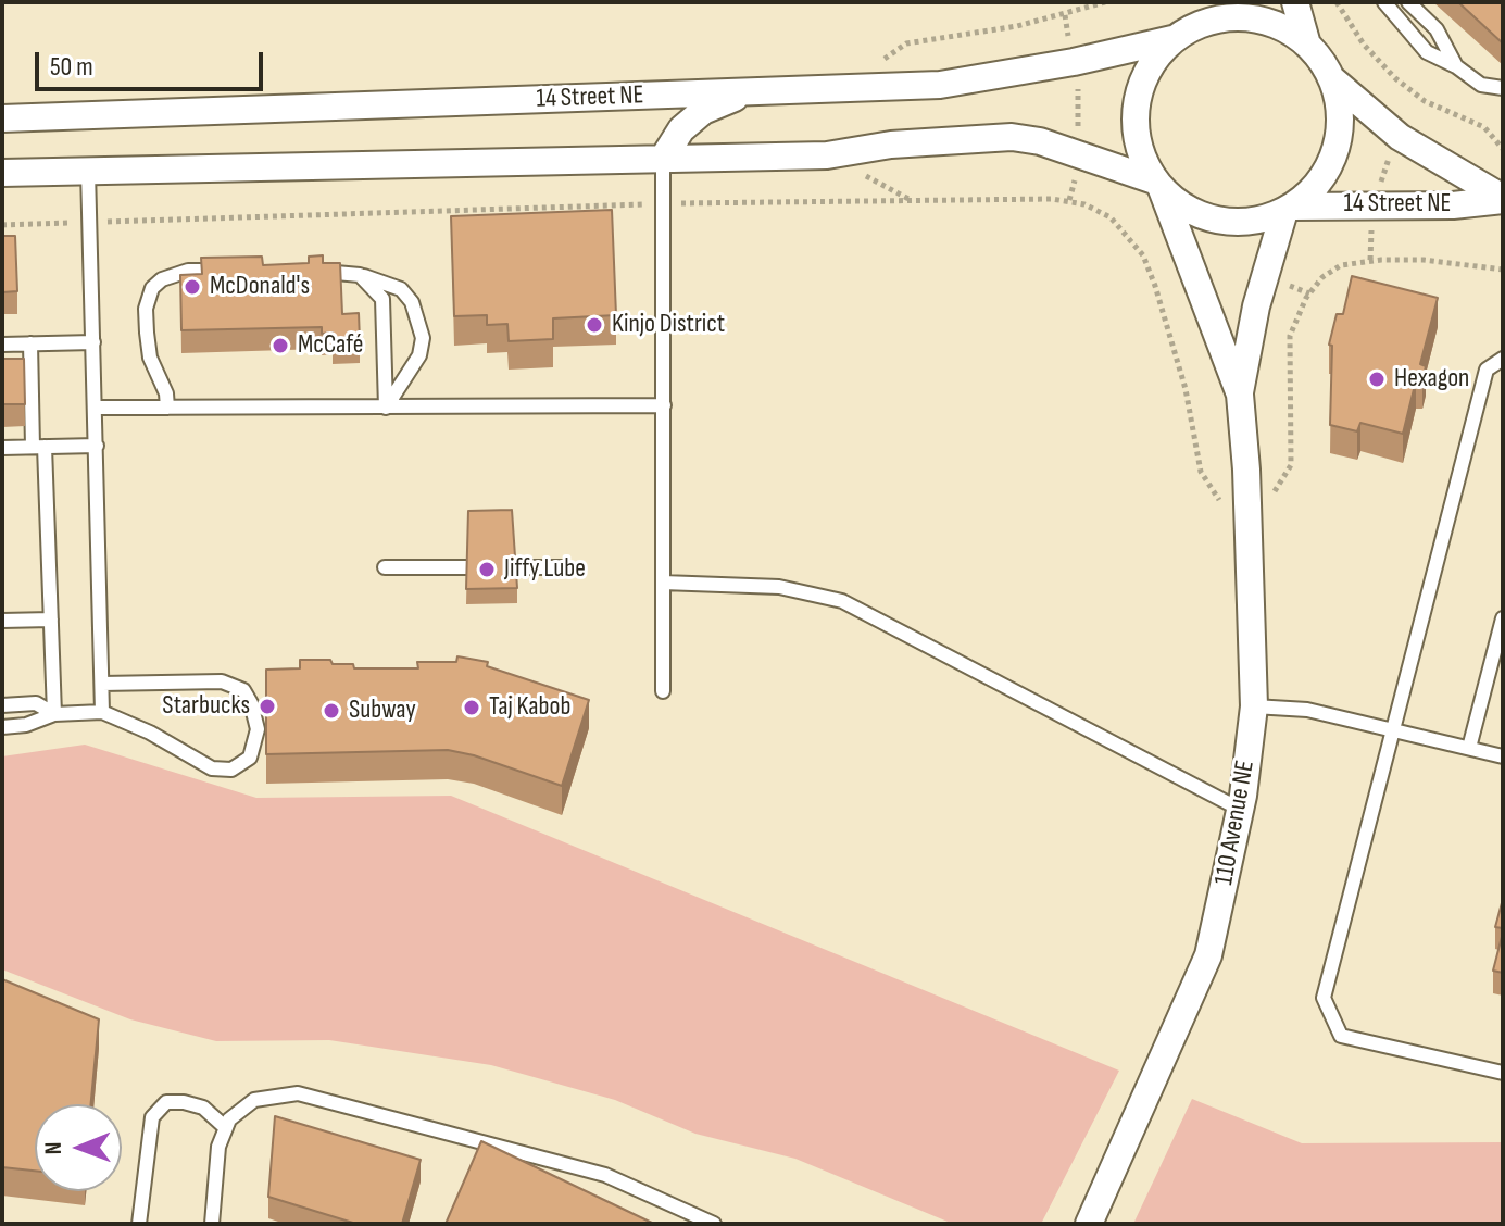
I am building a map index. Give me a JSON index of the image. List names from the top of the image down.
{
  "streets": {
    "street": ["14 Street NE", "110 Avenue NE"]
  },
  "crossings": [
    ["14 Street NE", "110 Avenue NE"]
  ],
  "places": [
    "McDonald's",
    "Kinjo District",
    "McCafé",
    "Hexagon",
    "Jiffy Lube",
    "Starbucks",
    "Taj Kabob",
    "Subway"
  ],
  "scale_bar": "50 m",
  "north": "left"
}
